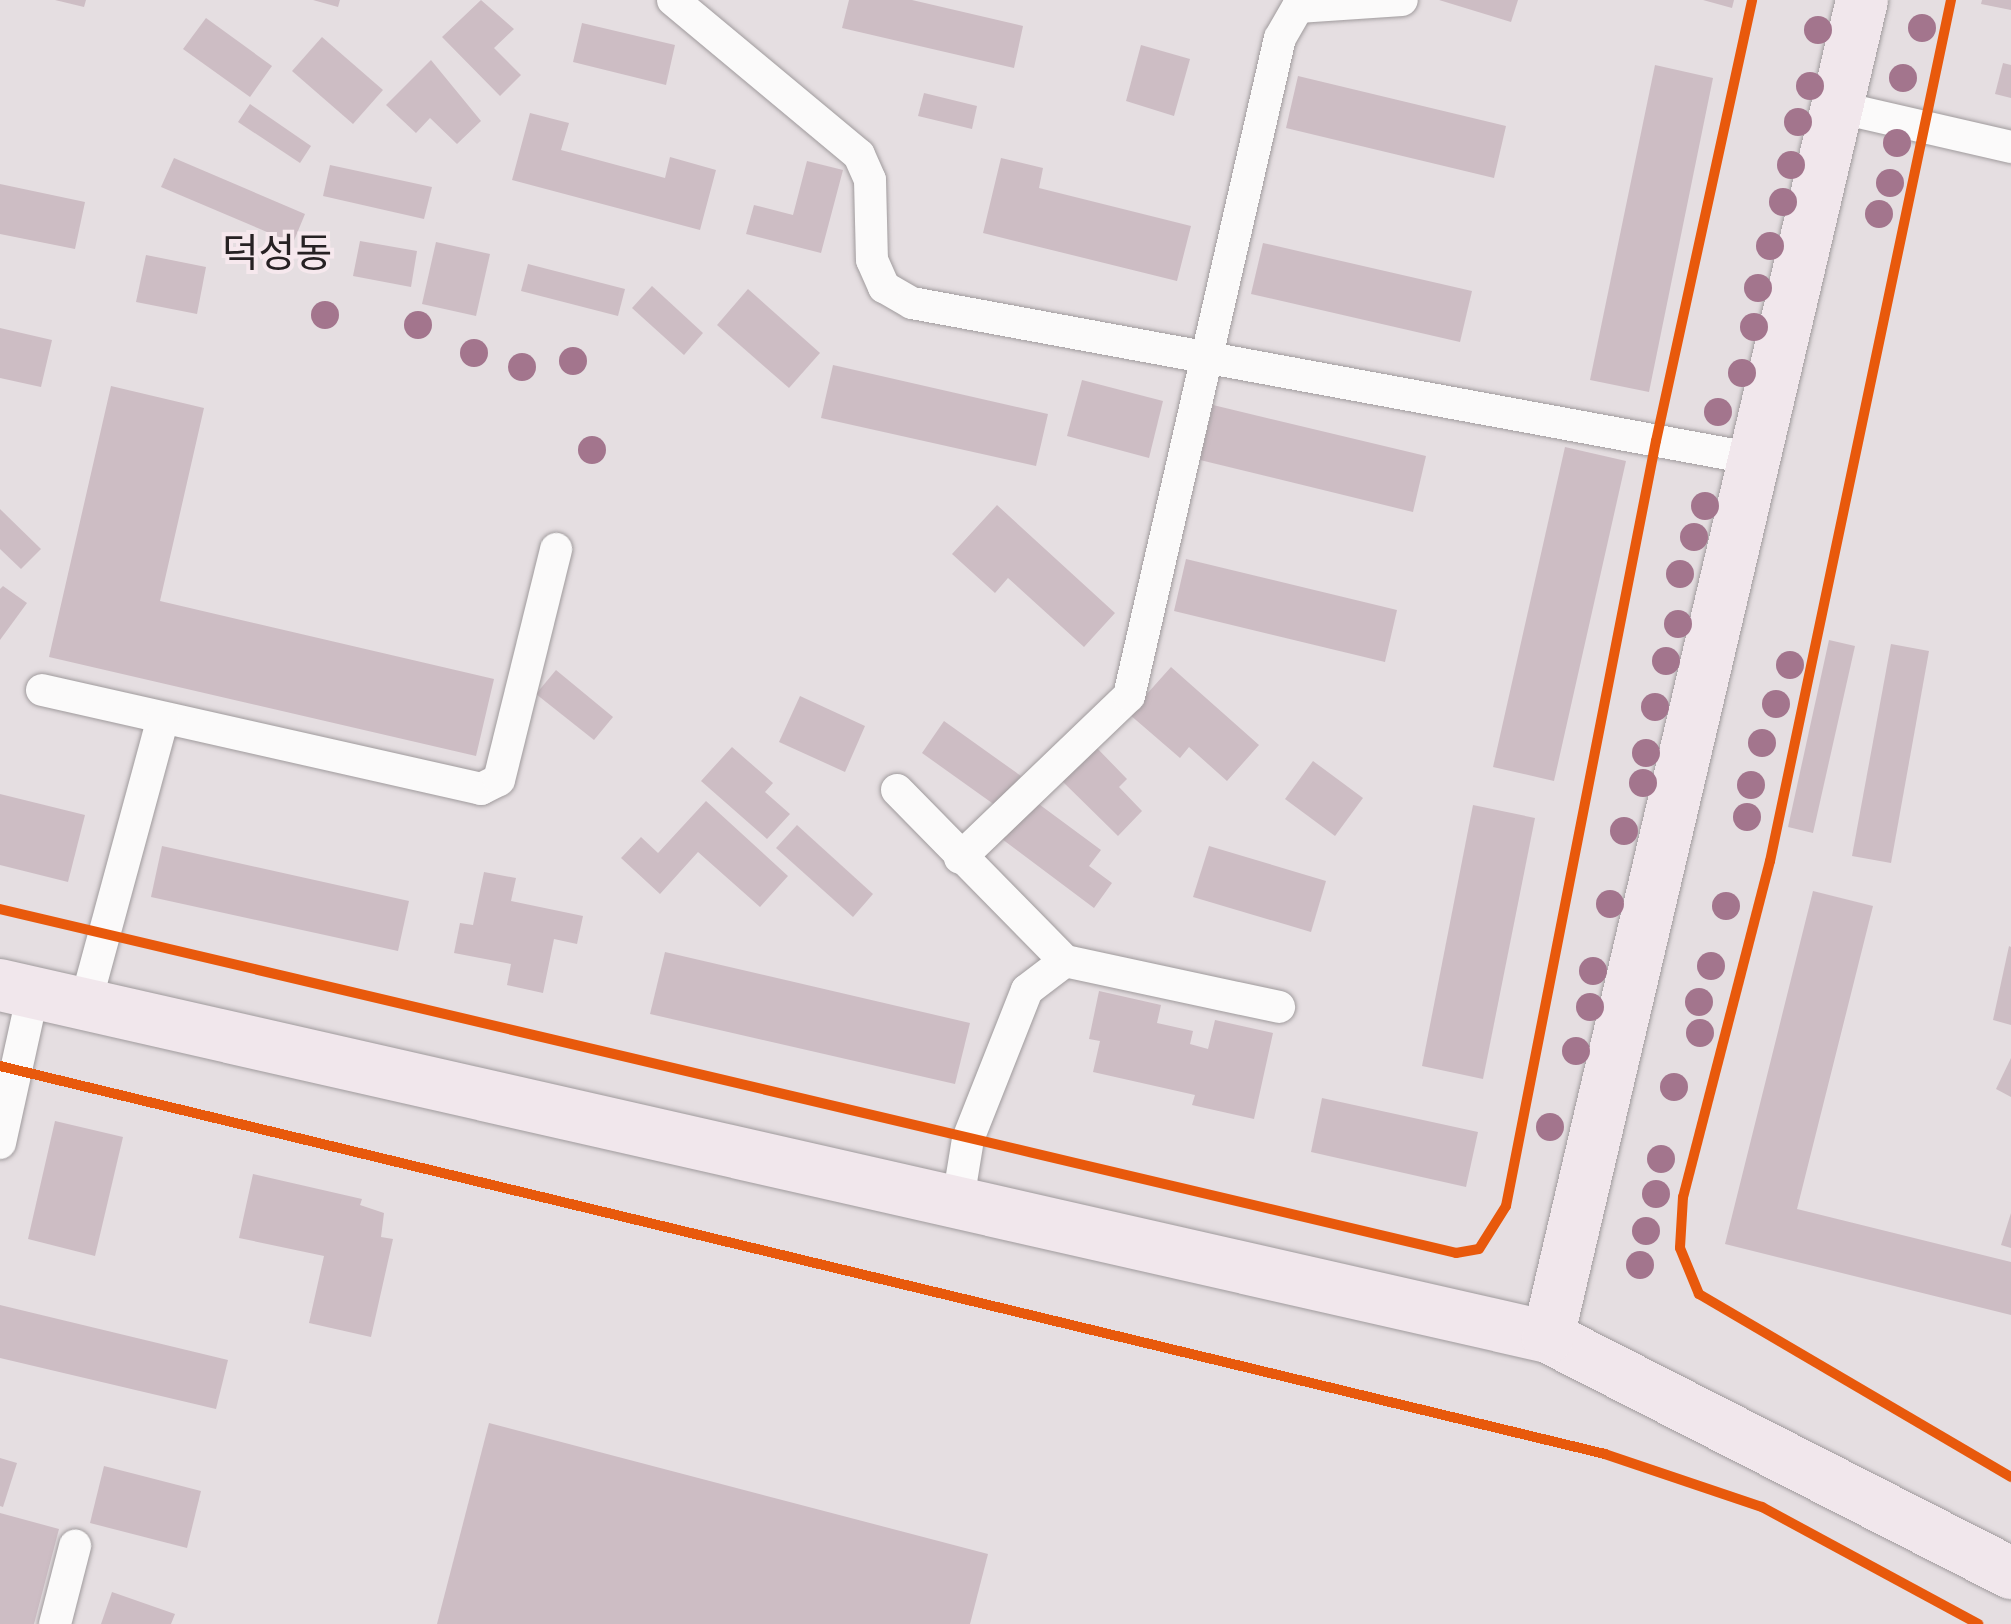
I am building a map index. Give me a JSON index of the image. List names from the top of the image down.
{
  "districts": ["덕성동"]
}
